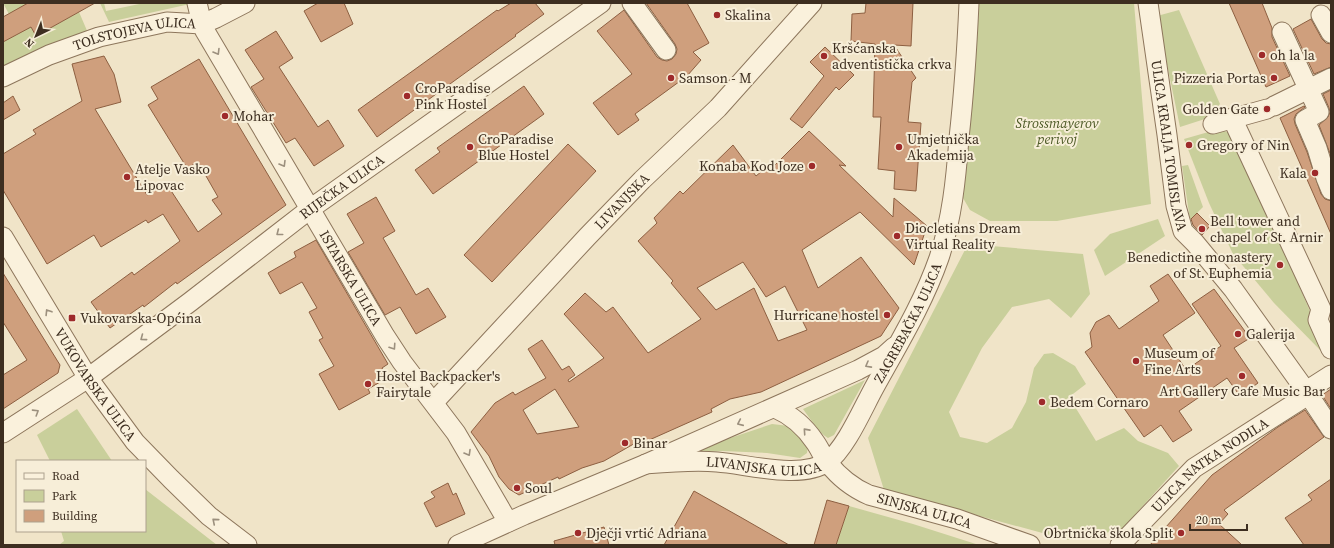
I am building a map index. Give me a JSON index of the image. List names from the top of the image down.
{
  "streets": {
    "street": [
      "TOLSTOJEVA ULICA",
      "ULICA KRALJA TOMISLAVA",
      "RIJEČKA ULICA",
      "LIVANJSKA",
      "ISTARSKA ULICA",
      "ZAGREBAČKA ULICA",
      "VUKOVARSKA ULICA",
      "LIVANJSKA ULICA",
      "ULICA NATKA NODILA",
      "SINJSKA ULICA"
    ]
  },
  "crossings": [
    ["TOLSTOJEVA ULICA", "ISTARSKA ULICA"],
    ["ULICA KRALJA TOMISLAVA", "ULICA NATKA NODILA"],
    ["RIJEČKA ULICA", "ISTARSKA ULICA"],
    ["RIJEČKA ULICA", "VUKOVARSKA ULICA"],
    ["LIVANJSKA", "ISTARSKA ULICA"],
    ["ISTARSKA ULICA", "LIVANJSKA ULICA"],
    ["ZAGREBAČKA ULICA", "LIVANJSKA ULICA"],
    ["ZAGREBAČKA ULICA", "SINJSKA ULICA"],
    ["LIVANJSKA ULICA", "SINJSKA ULICA"]
  ],
  "one_way": ["ISTARSKA ULICA", "VUKOVARSKA ULICA"],
  "parks": ["Strossmayerov perivoj"],
  "places": {
    "other": [
      "Skalina",
      "oh la la",
      "Kršćanska adventistička crkva",
      "Samson - M",
      "Pizzeria Portas",
      "CroParadise Pink Hostel",
      "Golden Gate",
      "Mohar",
      "Gregory of Nin",
      "CroParadise Blue Hostel",
      "Umjetnička Akademija",
      "Konaba Kod Joze",
      "Kala",
      "Atelje Vasko Lipovac",
      "Bell tower and chapel of St. Arnir",
      "Diocletians Dream Virtual Reality",
      "Benedictine monastery of St. Euphemia",
      "Hurricane hostel",
      "Galerija",
      "Museum of Fine Arts",
      "Art Gallery Cafe Music Bar",
      "Hostel Backpacker's Fairytale",
      "Bedem Cornaro",
      "Binar",
      "Soul",
      "Dječji vrtić Adriana",
      "Obrtnička škola Split"
    ],
    "transit": ["Vukovarska-Općina"]
  },
  "legend": ["Road", "Park", "Building"],
  "scale_bar": "20 m",
  "north": "bottom left"
}
